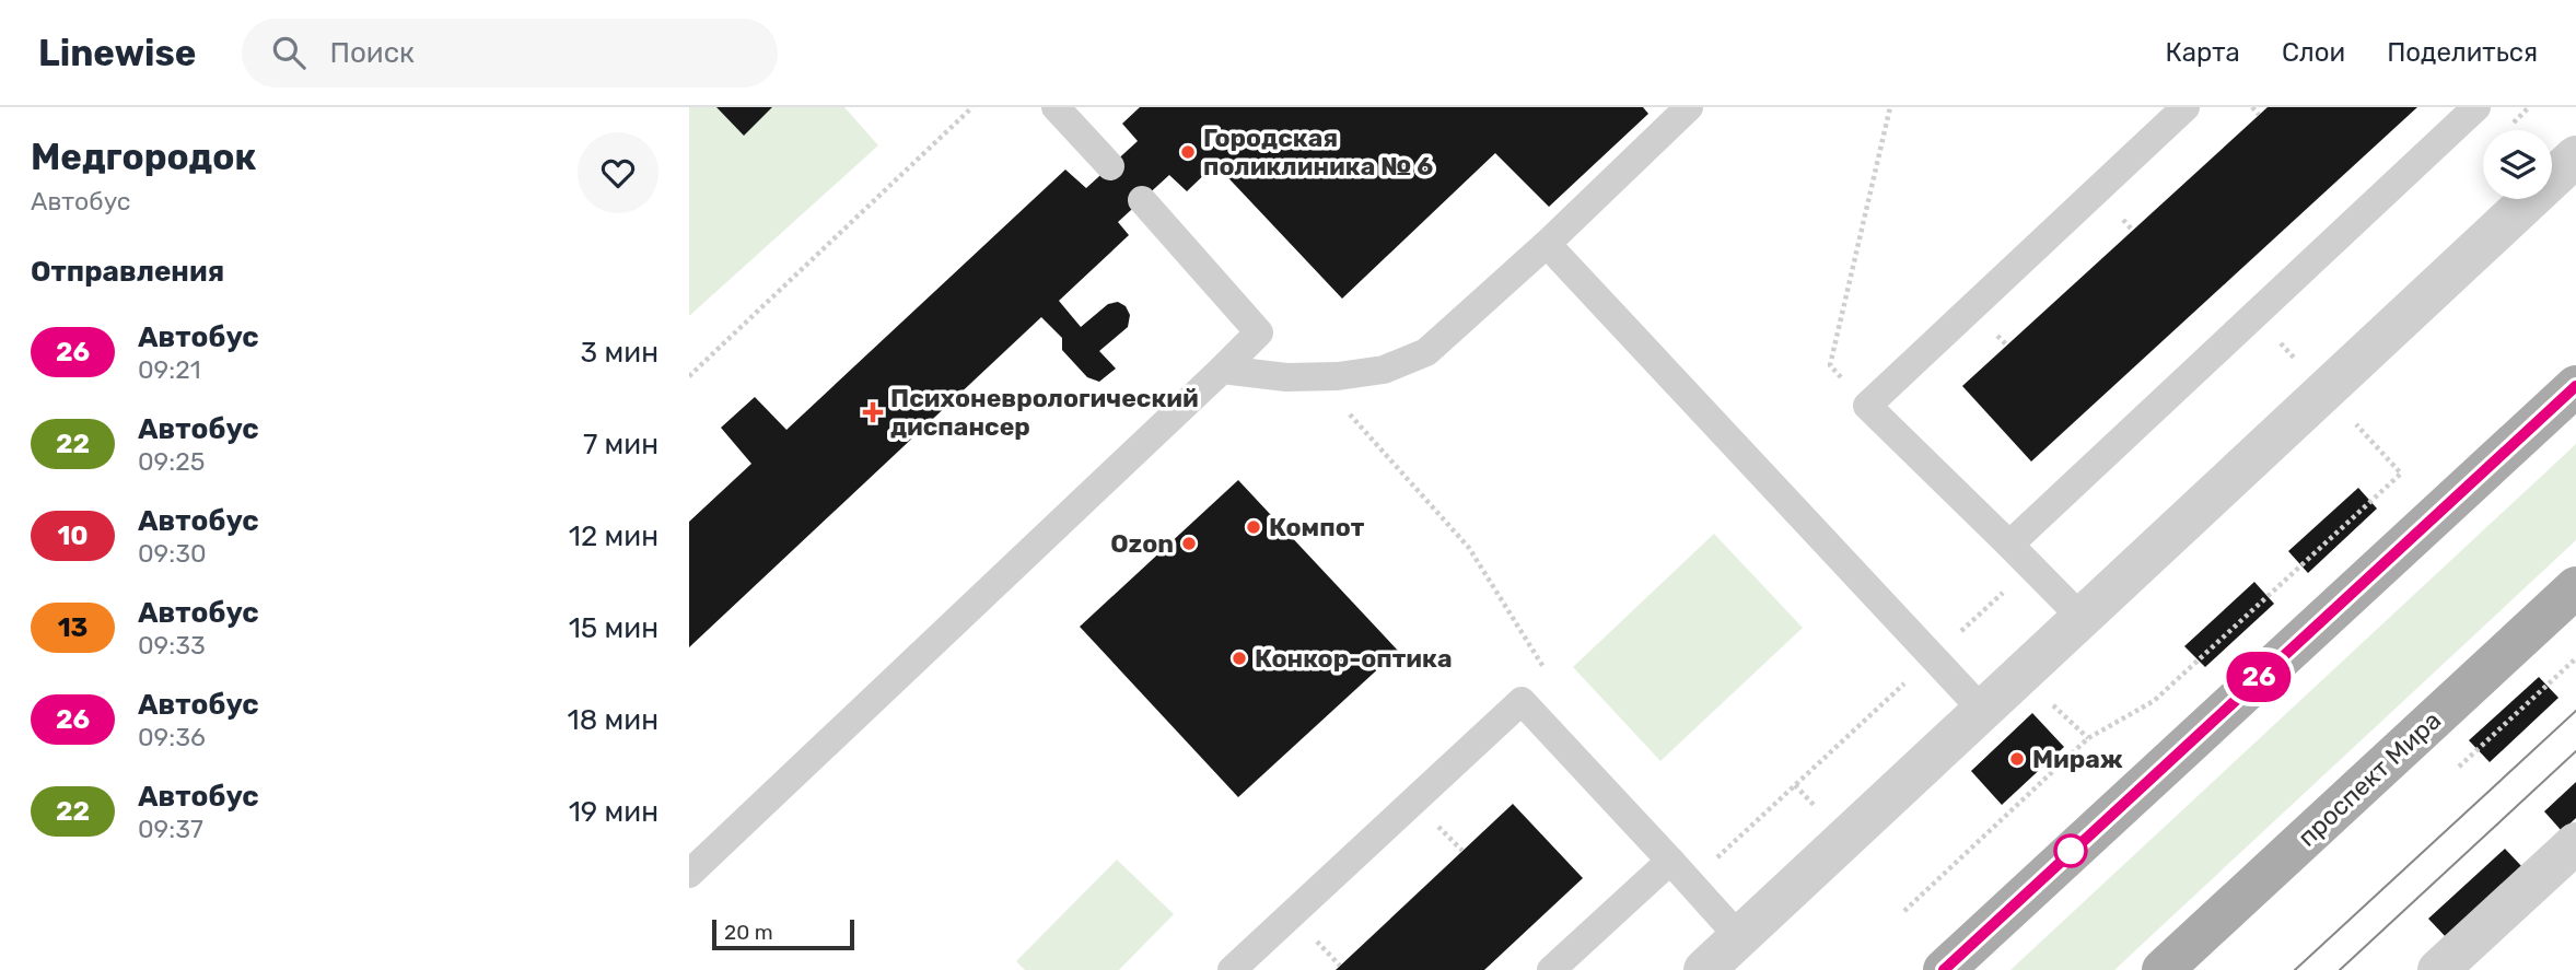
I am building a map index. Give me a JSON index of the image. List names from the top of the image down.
{
  "streets": {
    "main road": ["проспект Мира"]
  },
  "places": {
    "other": [
      "Городская поликлиника № 6",
      "Компот",
      "Ozon",
      "Конкор-оптика",
      "Мираж"
    ],
    "health": ["Психоневрологический диспансер"]
  },
  "lines": ["bus line 26"],
  "scale_bar": "20 m",
  "page": {
    "header": "Linewise",
    "search": "Поиск",
    "nav": ["Карта", "Слои", "Поделиться"],
    "heading": [
      ["Медгородок", "Автобус"],
      "Отправления"
    ],
    "on_map": "26",
    "list": [
      {
        "mark": "26",
        "name": "Автобус",
        "note": "09:21",
        "value": "3 мин"
      },
      {
        "mark": "22",
        "name": "Автобус",
        "note": "09:25",
        "value": "7 мин"
      },
      {
        "mark": "10",
        "name": "Автобус",
        "note": "09:30",
        "value": "12 мин"
      },
      {
        "mark": "13",
        "name": "Автобус",
        "note": "09:33",
        "value": "15 мин"
      },
      {
        "mark": "26",
        "name": "Автобус",
        "note": "09:36",
        "value": "18 мин"
      },
      {
        "mark": "22",
        "name": "Автобус",
        "note": "09:37",
        "value": "19 мин"
      }
    ],
    "scale": "20 m"
  }
}
